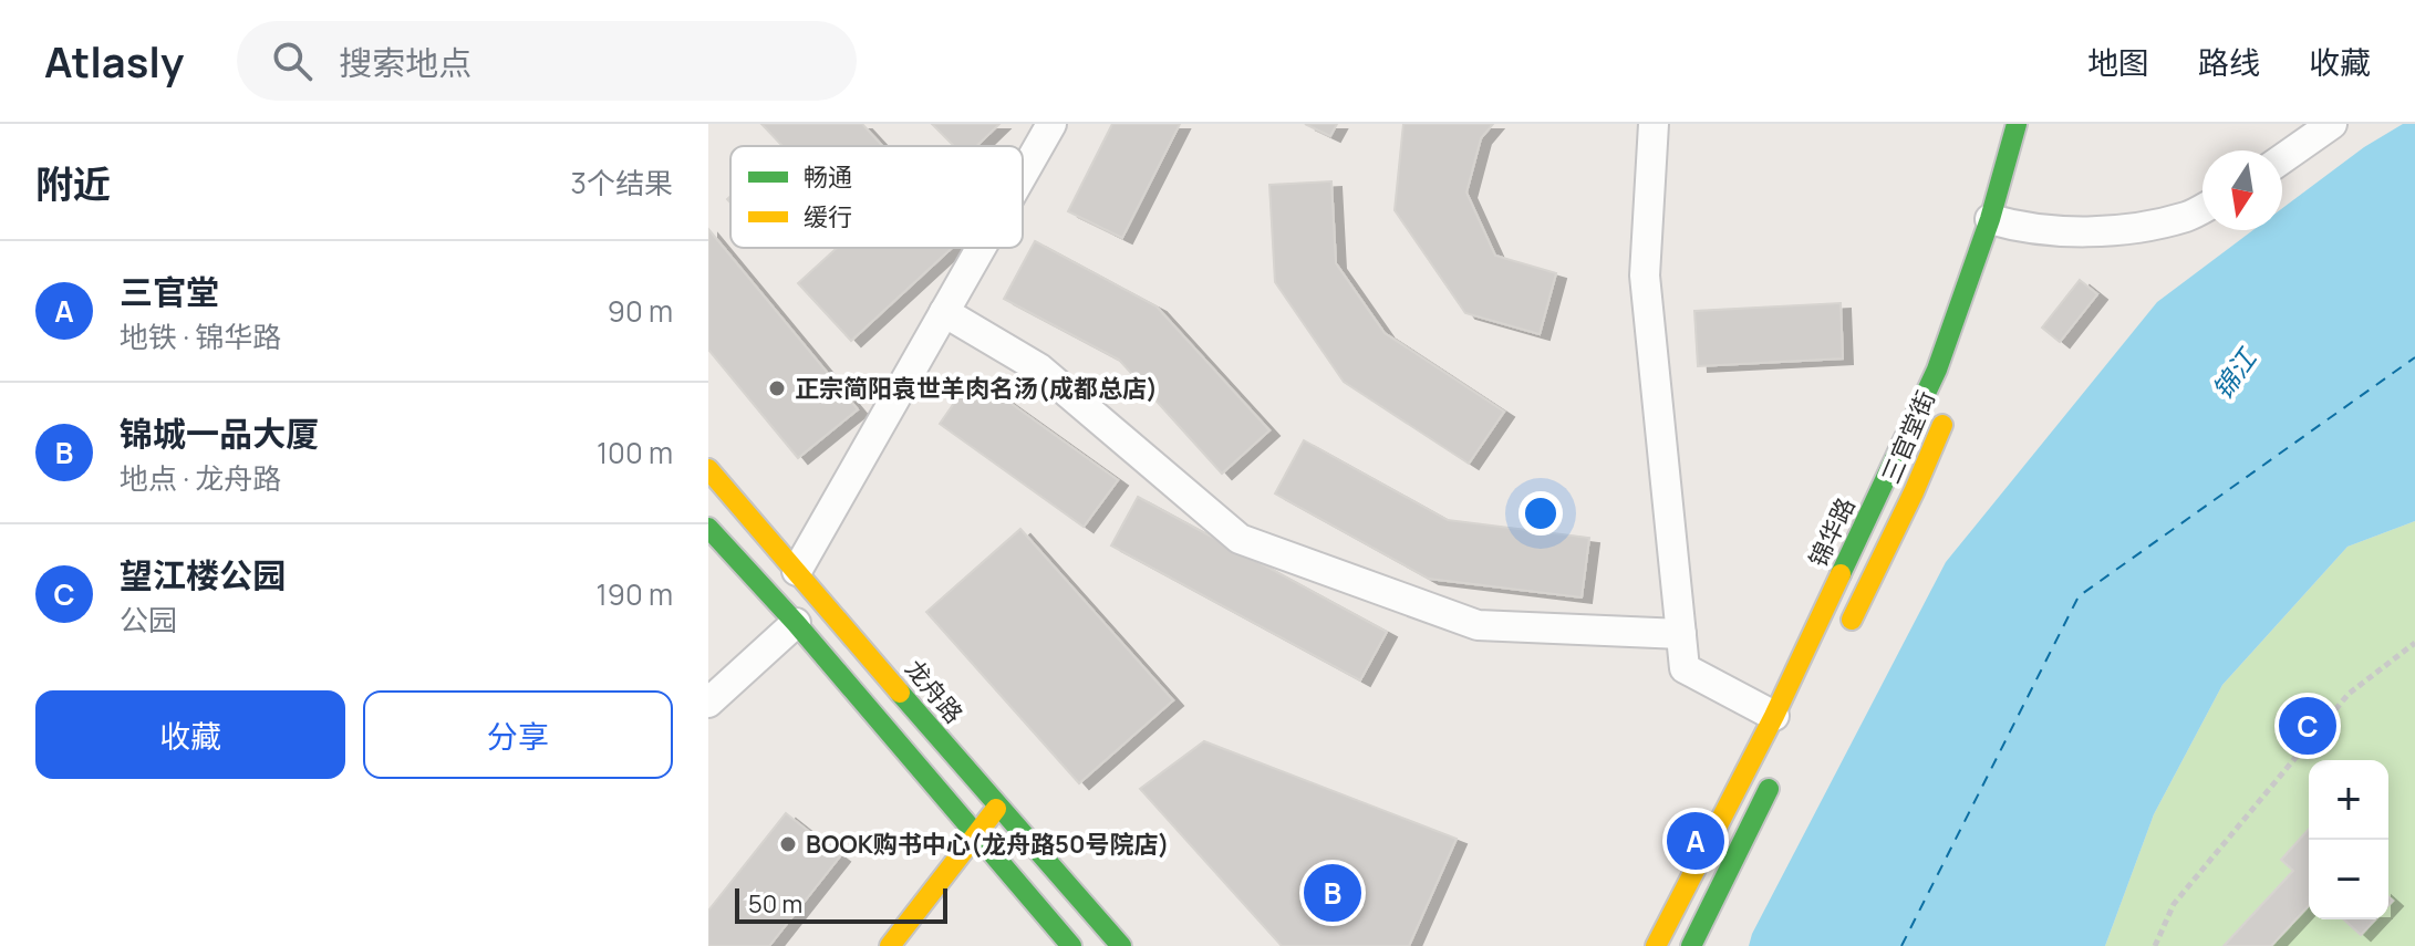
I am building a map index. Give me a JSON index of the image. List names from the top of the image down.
{
  "streets": {
    "main road": ["三官堂街", "锦华路", "龙舟路"]
  },
  "water": ["锦江"],
  "places": ["正宗简阳袁世羊肉名汤(成都总店)", "BOOK购书中心(龙舟路50号院店)"],
  "legend": ["畅通", "缓行"],
  "scale_bar": "50 m",
  "north": "bottom",
  "page": {
    "header": "Atlasly",
    "search": "搜索地点",
    "nav": ["地图", "路线", "收藏"],
    "heading": ["附近", "3个结果"],
    "list": [
      {
        "mark": "A",
        "name": "三官堂",
        "note": "地铁 · 锦华路",
        "value": "90 m"
      },
      {
        "mark": "B",
        "name": "锦城一品大厦",
        "note": "地点 · 龙舟路",
        "value": "100 m"
      },
      {
        "mark": "C",
        "name": "望江楼公园",
        "note": "公园",
        "value": "190 m"
      }
    ],
    "buttons": ["收藏", "分享"],
    "pins": ["C", "A", "B"],
    "map_buttons": ["+", "−"],
    "scale": "50 m"
  }
}
